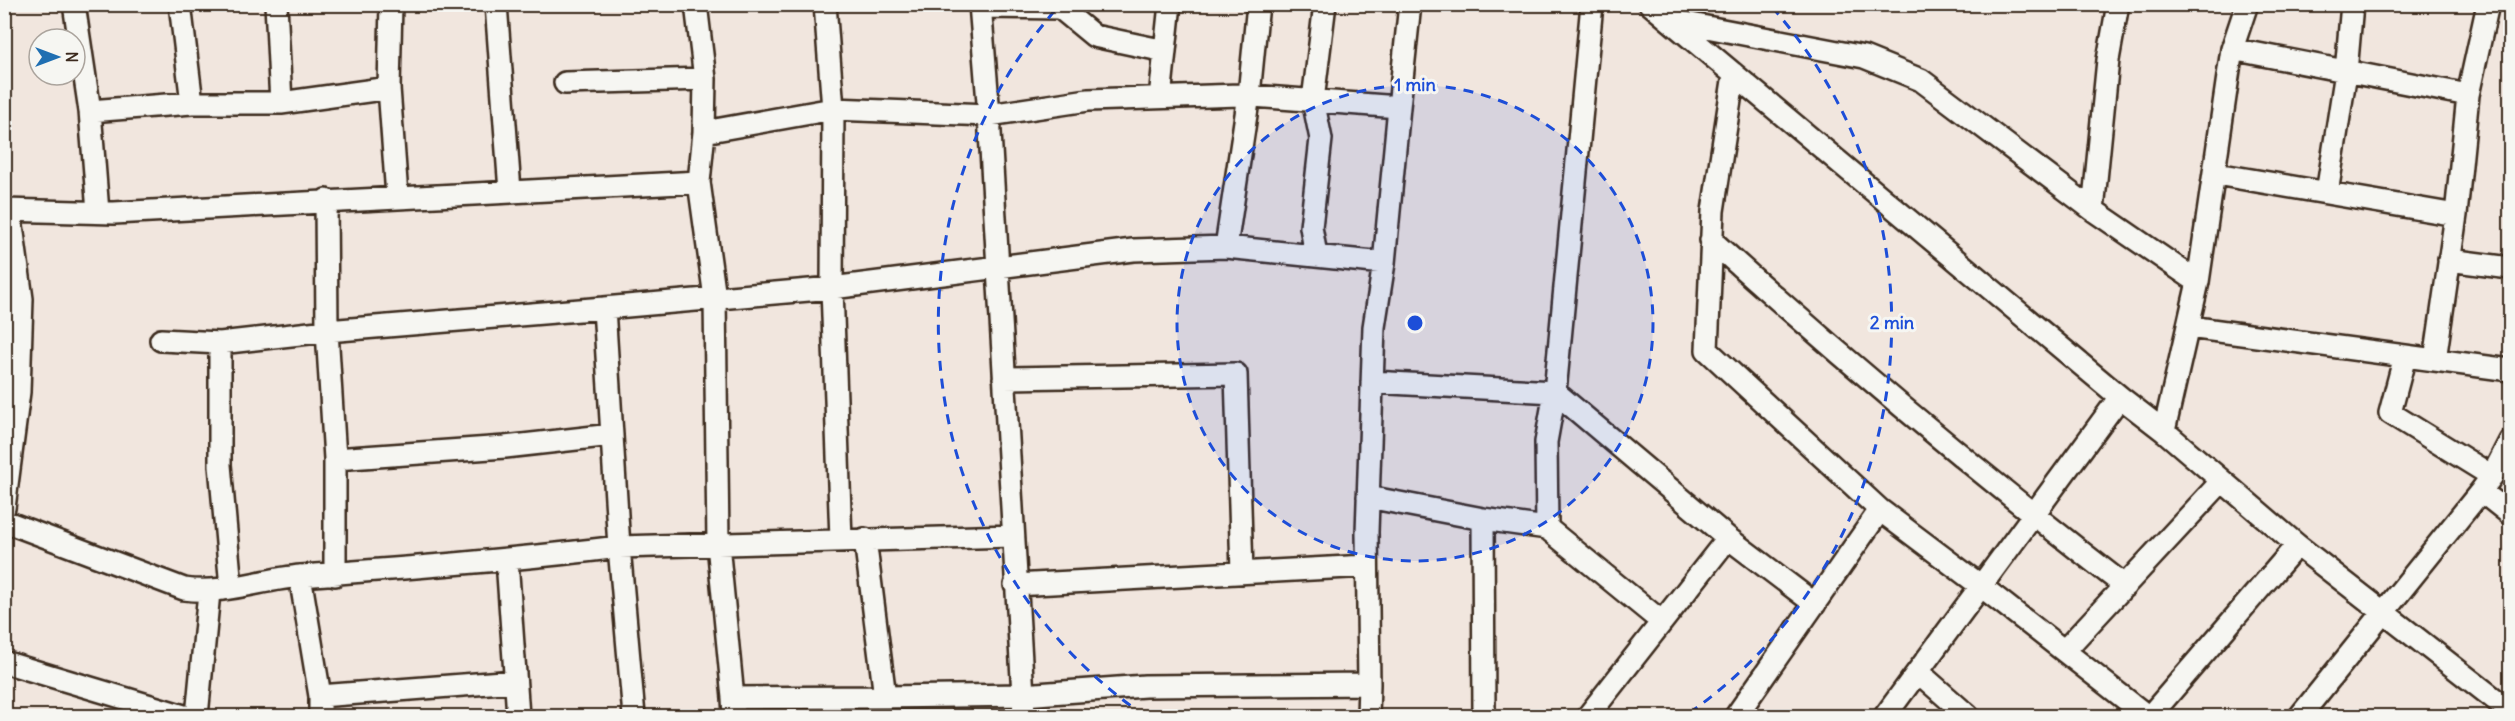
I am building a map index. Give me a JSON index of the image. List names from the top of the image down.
{
  "north": "right",
  "rings": ["1 min", "2 min"]
}
